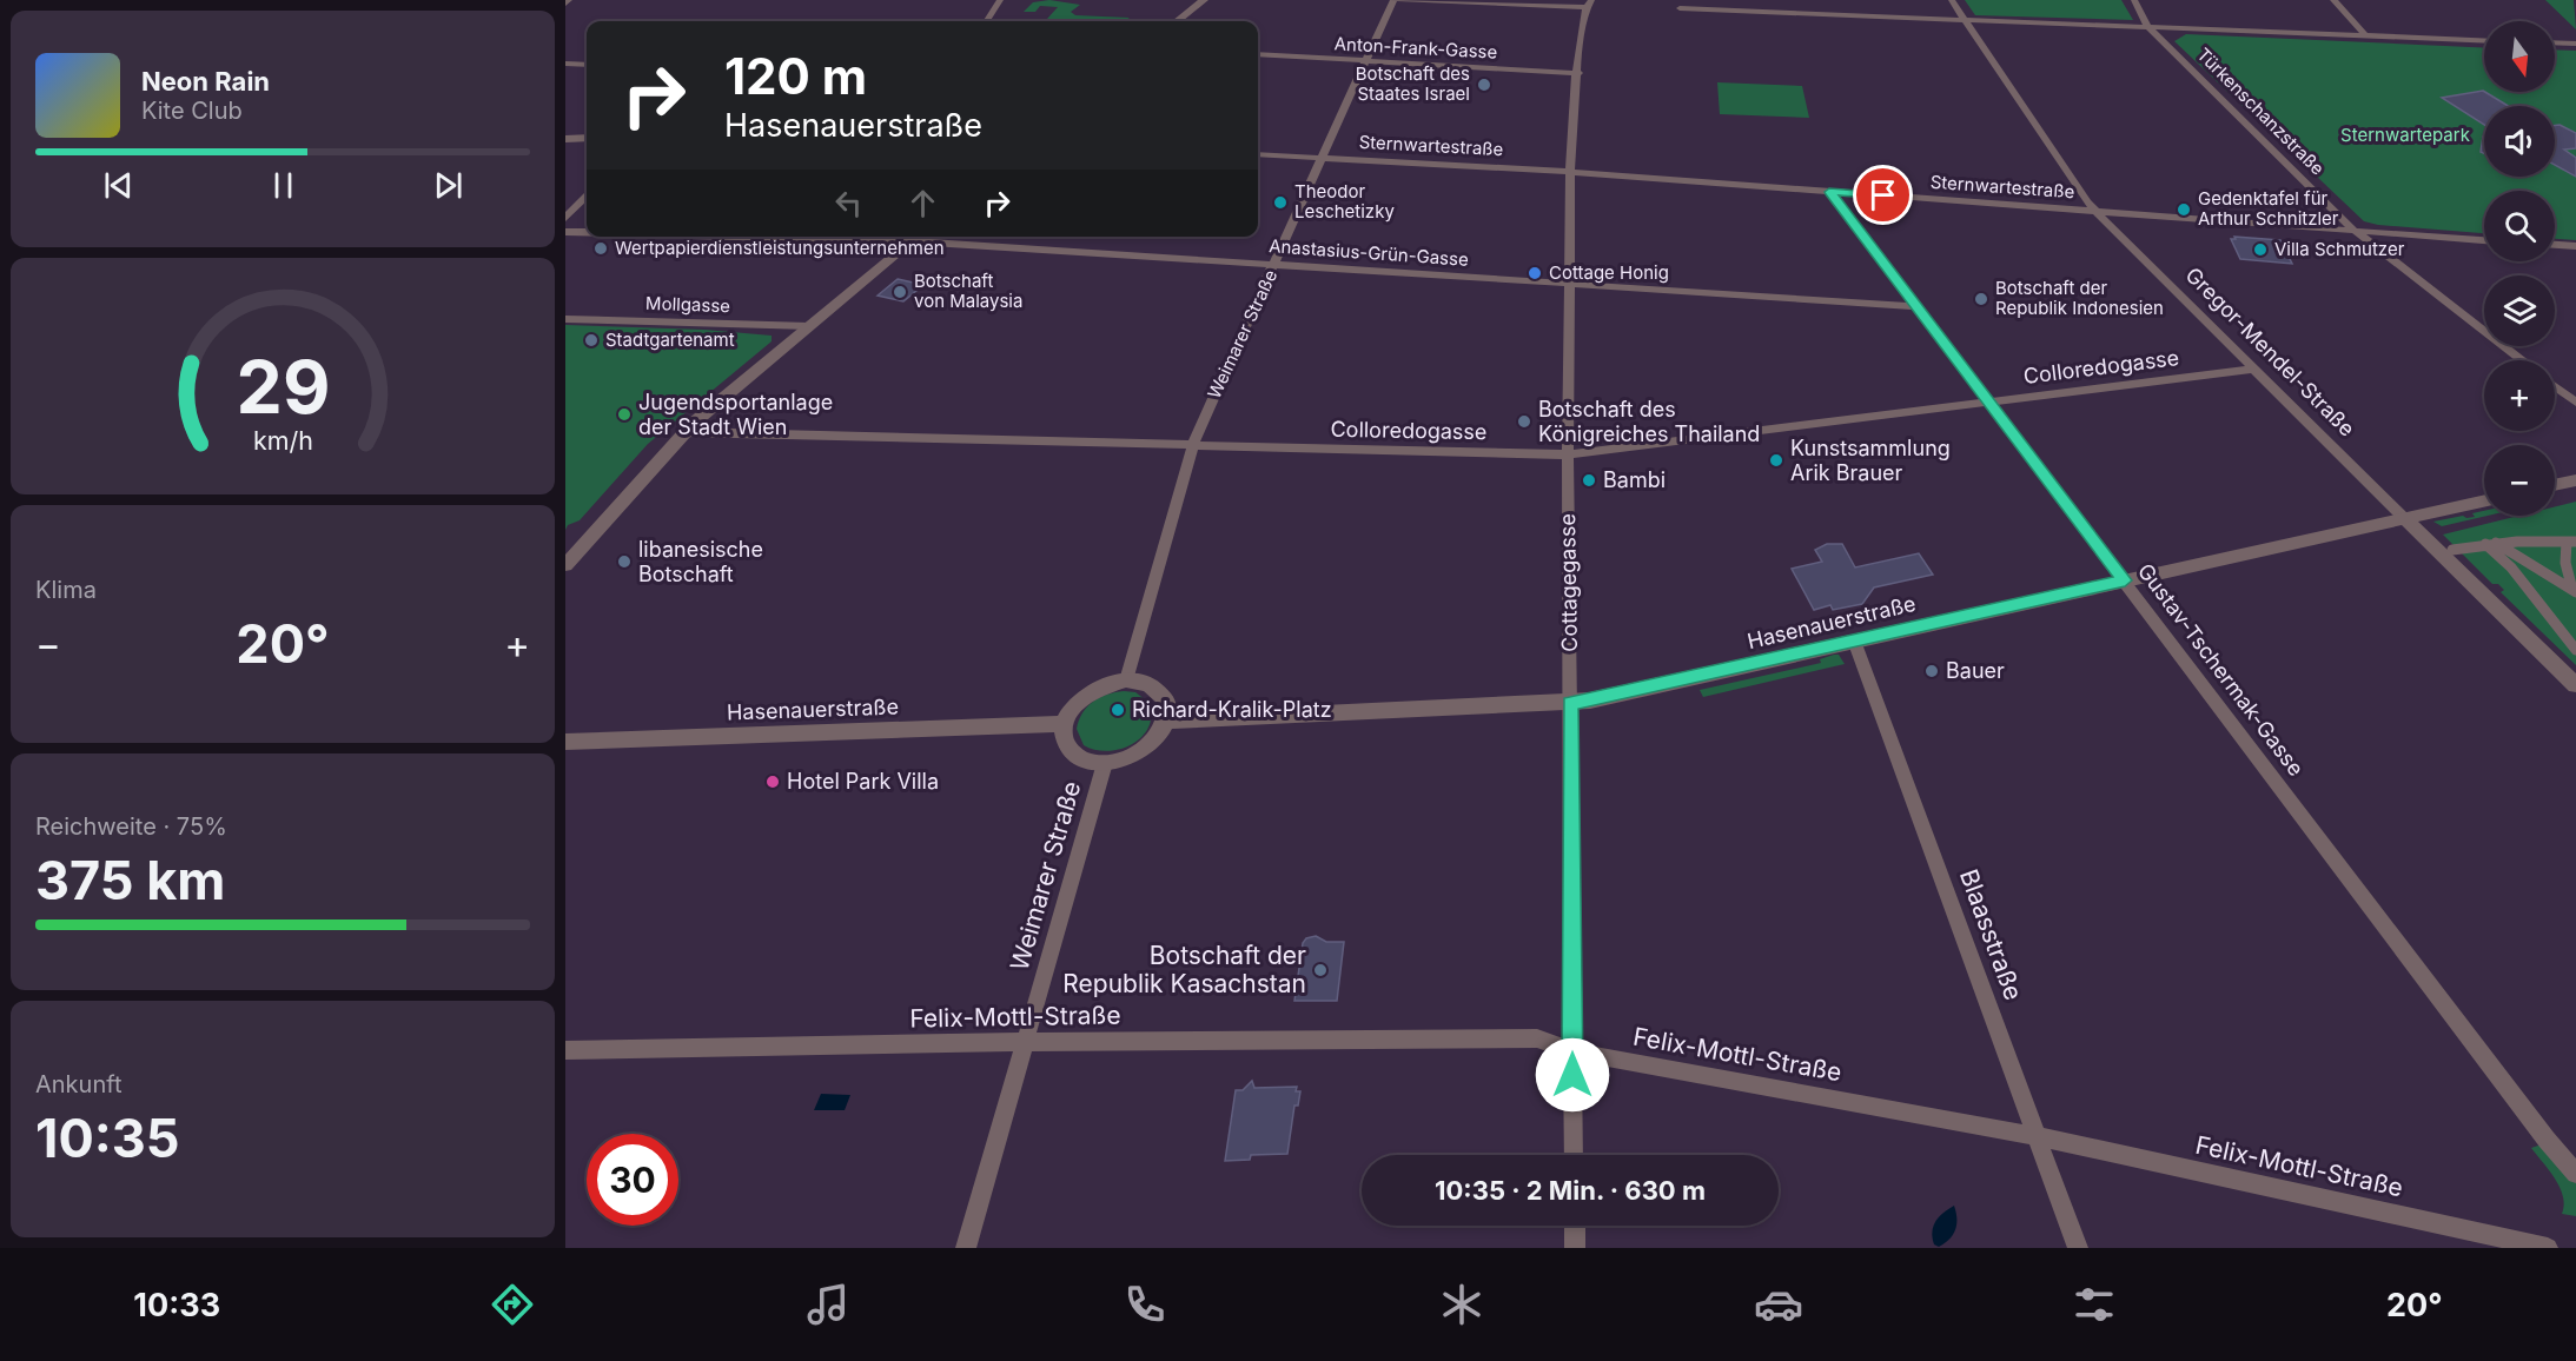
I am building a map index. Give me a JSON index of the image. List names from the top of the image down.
{
  "streets": {
    "street": [
      "Anton-Frank-Gasse",
      "Türkenschanzstraße",
      "Sternwartestraße",
      "Anastasius-Grün-Gasse",
      "Mollgasse",
      "Weimarer Straße",
      "Gregor-Mendel-Straße",
      "Colloredogasse",
      "Cottagegasse",
      "Hasenauerstraße",
      "Gustav-Tschermak-Gasse",
      "Blaasstraße",
      "Felix-Mottl-Straße"
    ]
  },
  "crossings": [
    ["Anton-Frank-Gasse", "Weimarer Straße"],
    ["Anton-Frank-Gasse", "Cottagegasse"],
    ["Türkenschanzstraße", "Sternwartestraße"],
    ["Sternwartestraße", "Weimarer Straße"],
    ["Sternwartestraße", "Gregor-Mendel-Straße"],
    ["Sternwartestraße", "Cottagegasse"],
    ["Sternwartestraße", "Gustav-Tschermak-Gasse"],
    ["Anastasius-Grün-Gasse", "Weimarer Straße"],
    ["Anastasius-Grün-Gasse", "Cottagegasse"],
    ["Anastasius-Grün-Gasse", "Gustav-Tschermak-Gasse"],
    ["Weimarer Straße", "Colloredogasse"],
    ["Weimarer Straße", "Hasenauerstraße"],
    ["Weimarer Straße", "Felix-Mottl-Straße"],
    ["Gregor-Mendel-Straße", "Colloredogasse"],
    ["Gregor-Mendel-Straße", "Hasenauerstraße"],
    ["Colloredogasse", "Cottagegasse"],
    ["Colloredogasse", "Gustav-Tschermak-Gasse"],
    ["Cottagegasse", "Hasenauerstraße"],
    ["Cottagegasse", "Felix-Mottl-Straße"],
    ["Hasenauerstraße", "Gustav-Tschermak-Gasse"],
    ["Hasenauerstraße", "Blaasstraße"],
    ["Blaasstraße", "Felix-Mottl-Straße"]
  ],
  "parks": ["Sternwartepark"],
  "places": [
    "Botschaft des Staates Israel",
    "Theodor Leschetizky",
    "Gedenktafel für Arthur Schnitzler",
    "Wertpapierdienstleistungsunternehmen",
    "Villa Schmutzer",
    "Cottage Honig",
    "Botschaft von Malaysia",
    "Botschaft der Republik Indonesien",
    "Stadtgartenamt",
    "Jugendsportanlage der Stadt Wien",
    "Botschaft des Königreiches Thailand",
    "Kunstsammlung Arik Brauer",
    "Bambi",
    "libanesische Botschaft",
    "Bauer",
    "Richard-Kralik-Platz",
    "Hotel Park Villa",
    "Botschaft der Republik Kasachstan"
  ],
  "north": "bottom",
  "page": {
    "map_buttons": ["+", "−"],
    "turn": ["120 m", "Hasenauerstraße"],
    "song": ["Neon Rain", "Kite Club"],
    "tile": [
      "Klima",
      ["Reichweite · 75%", "375 km"],
      ["Ankunft", "10:35"]
    ],
    "heat": ["−", "20°", "+"],
    "limit": "30",
    "trip": "10:35 · 2 Min. · 630 m",
    "tabs": ["10:33", "20°"],
    "gauge": ["29", "km/h"]
  }
}
